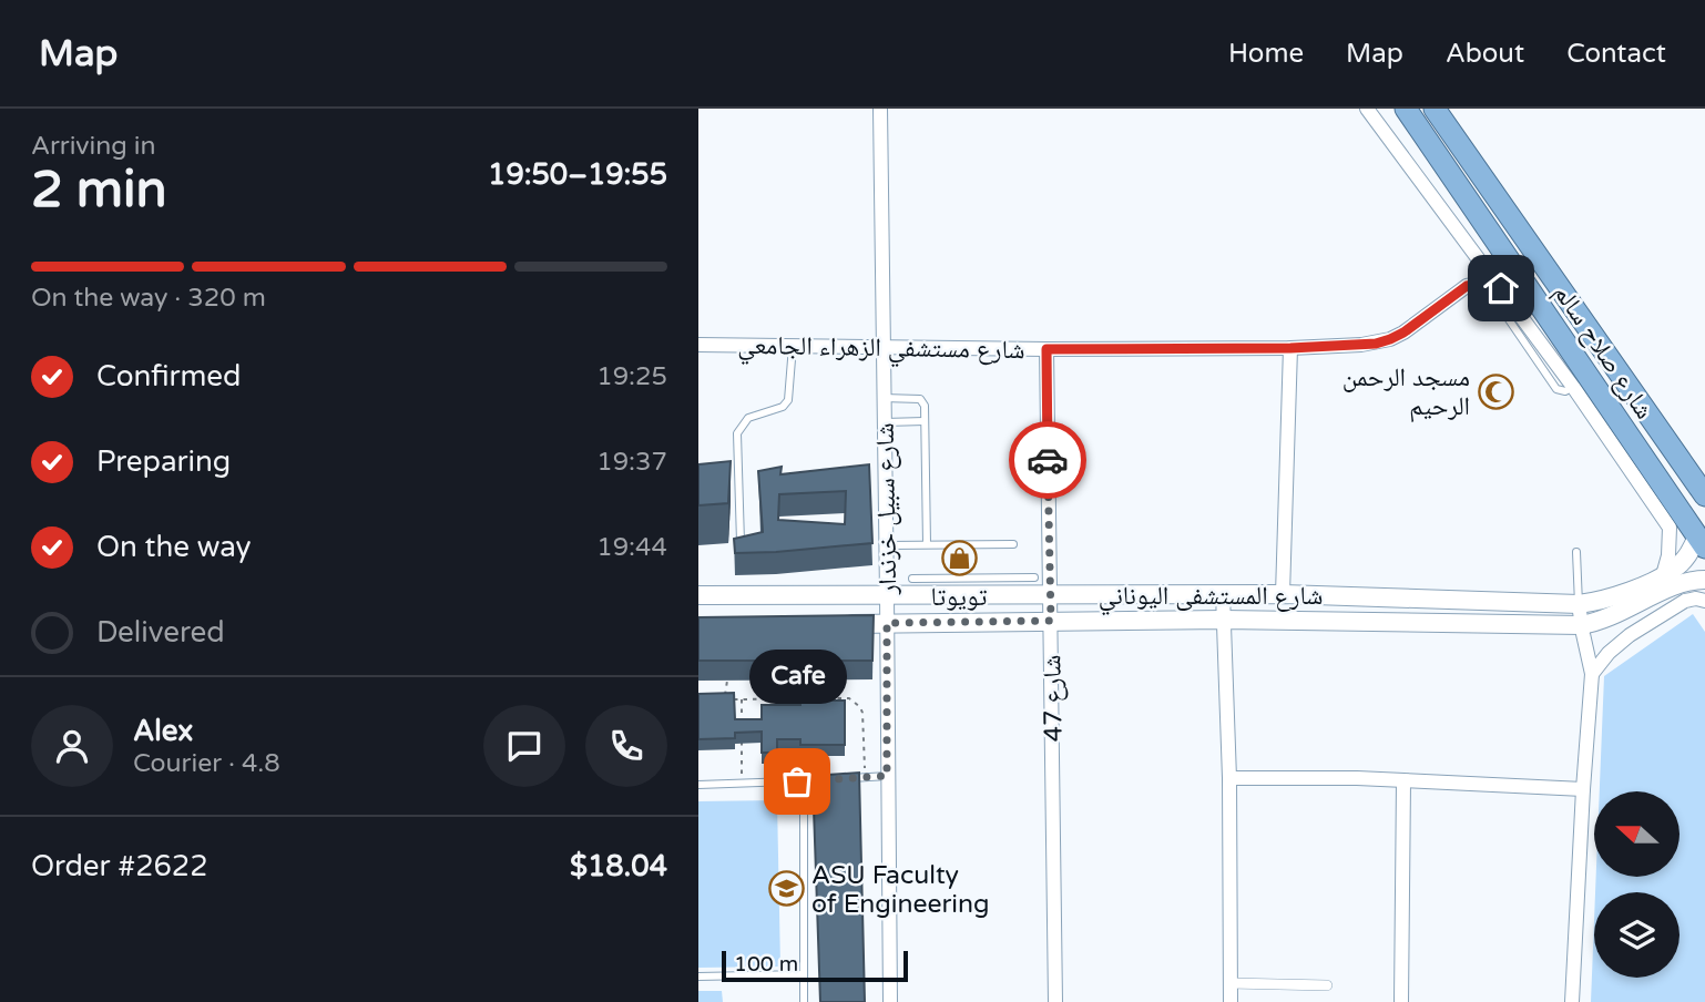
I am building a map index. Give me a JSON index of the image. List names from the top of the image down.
{
  "streets": {
    "highway": ["شارع صلاح سالم"],
    "street": [
      "شارع مستشفي الزهراء الجامعي",
      "شارع سبيل خزندار",
      "شارع المستشفى اليوناني",
      "شارع 47"
    ]
  },
  "crossings": [
    ["شارع مستشفي الزهراء الجامعي", "شارع سبيل خزندار"],
    ["شارع مستشفي الزهراء الجامعي", "شارع 47"],
    ["شارع صلاح سالم", "شارع المستشفى اليوناني"],
    ["شارع سبيل خزندار", "شارع المستشفى اليوناني"],
    ["شارع المستشفى اليوناني", "شارع 47"]
  ],
  "places": {
    "mosque": ["مسجد الرحمن الرحيم"],
    "shop": ["تويوتا"],
    "other": ["Cafe"],
    "school or university": ["ASU Faculty of Engineering"]
  },
  "scale_bar": "100 m",
  "north": "left",
  "page": {
    "header": "Map",
    "nav": [
      "Home",
      "Map",
      "About",
      "Contact"
    ],
    "heading": ["2 min", "Arriving in", "19:50–19:55"],
    "panel": [
      "Alex",
      "Courier · 4.8",
      "Order #2622",
      "$18.04"
    ],
    "bar": "On the way · 320 m",
    "list": [
      ["Confirmed", "19:25"],
      ["Preparing", "19:37"],
      ["On the way", "19:44"],
      "Delivered"
    ],
    "bubble": "Cafe",
    "scale": "100 m"
  }
}
